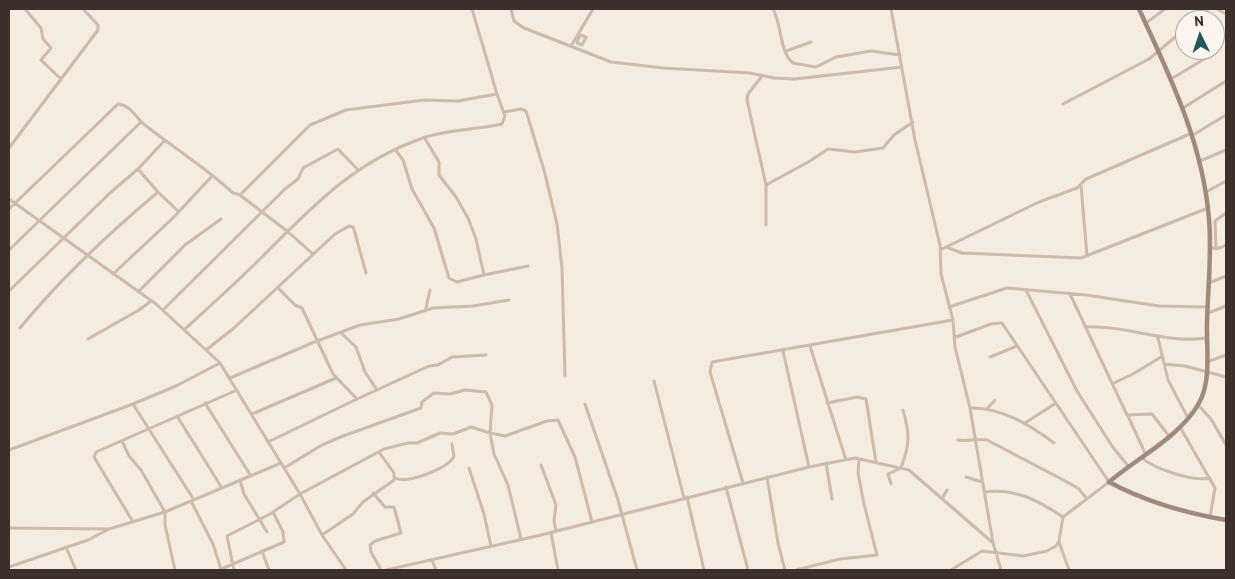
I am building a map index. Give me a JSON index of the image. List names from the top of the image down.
{
  "north": "top"
}
